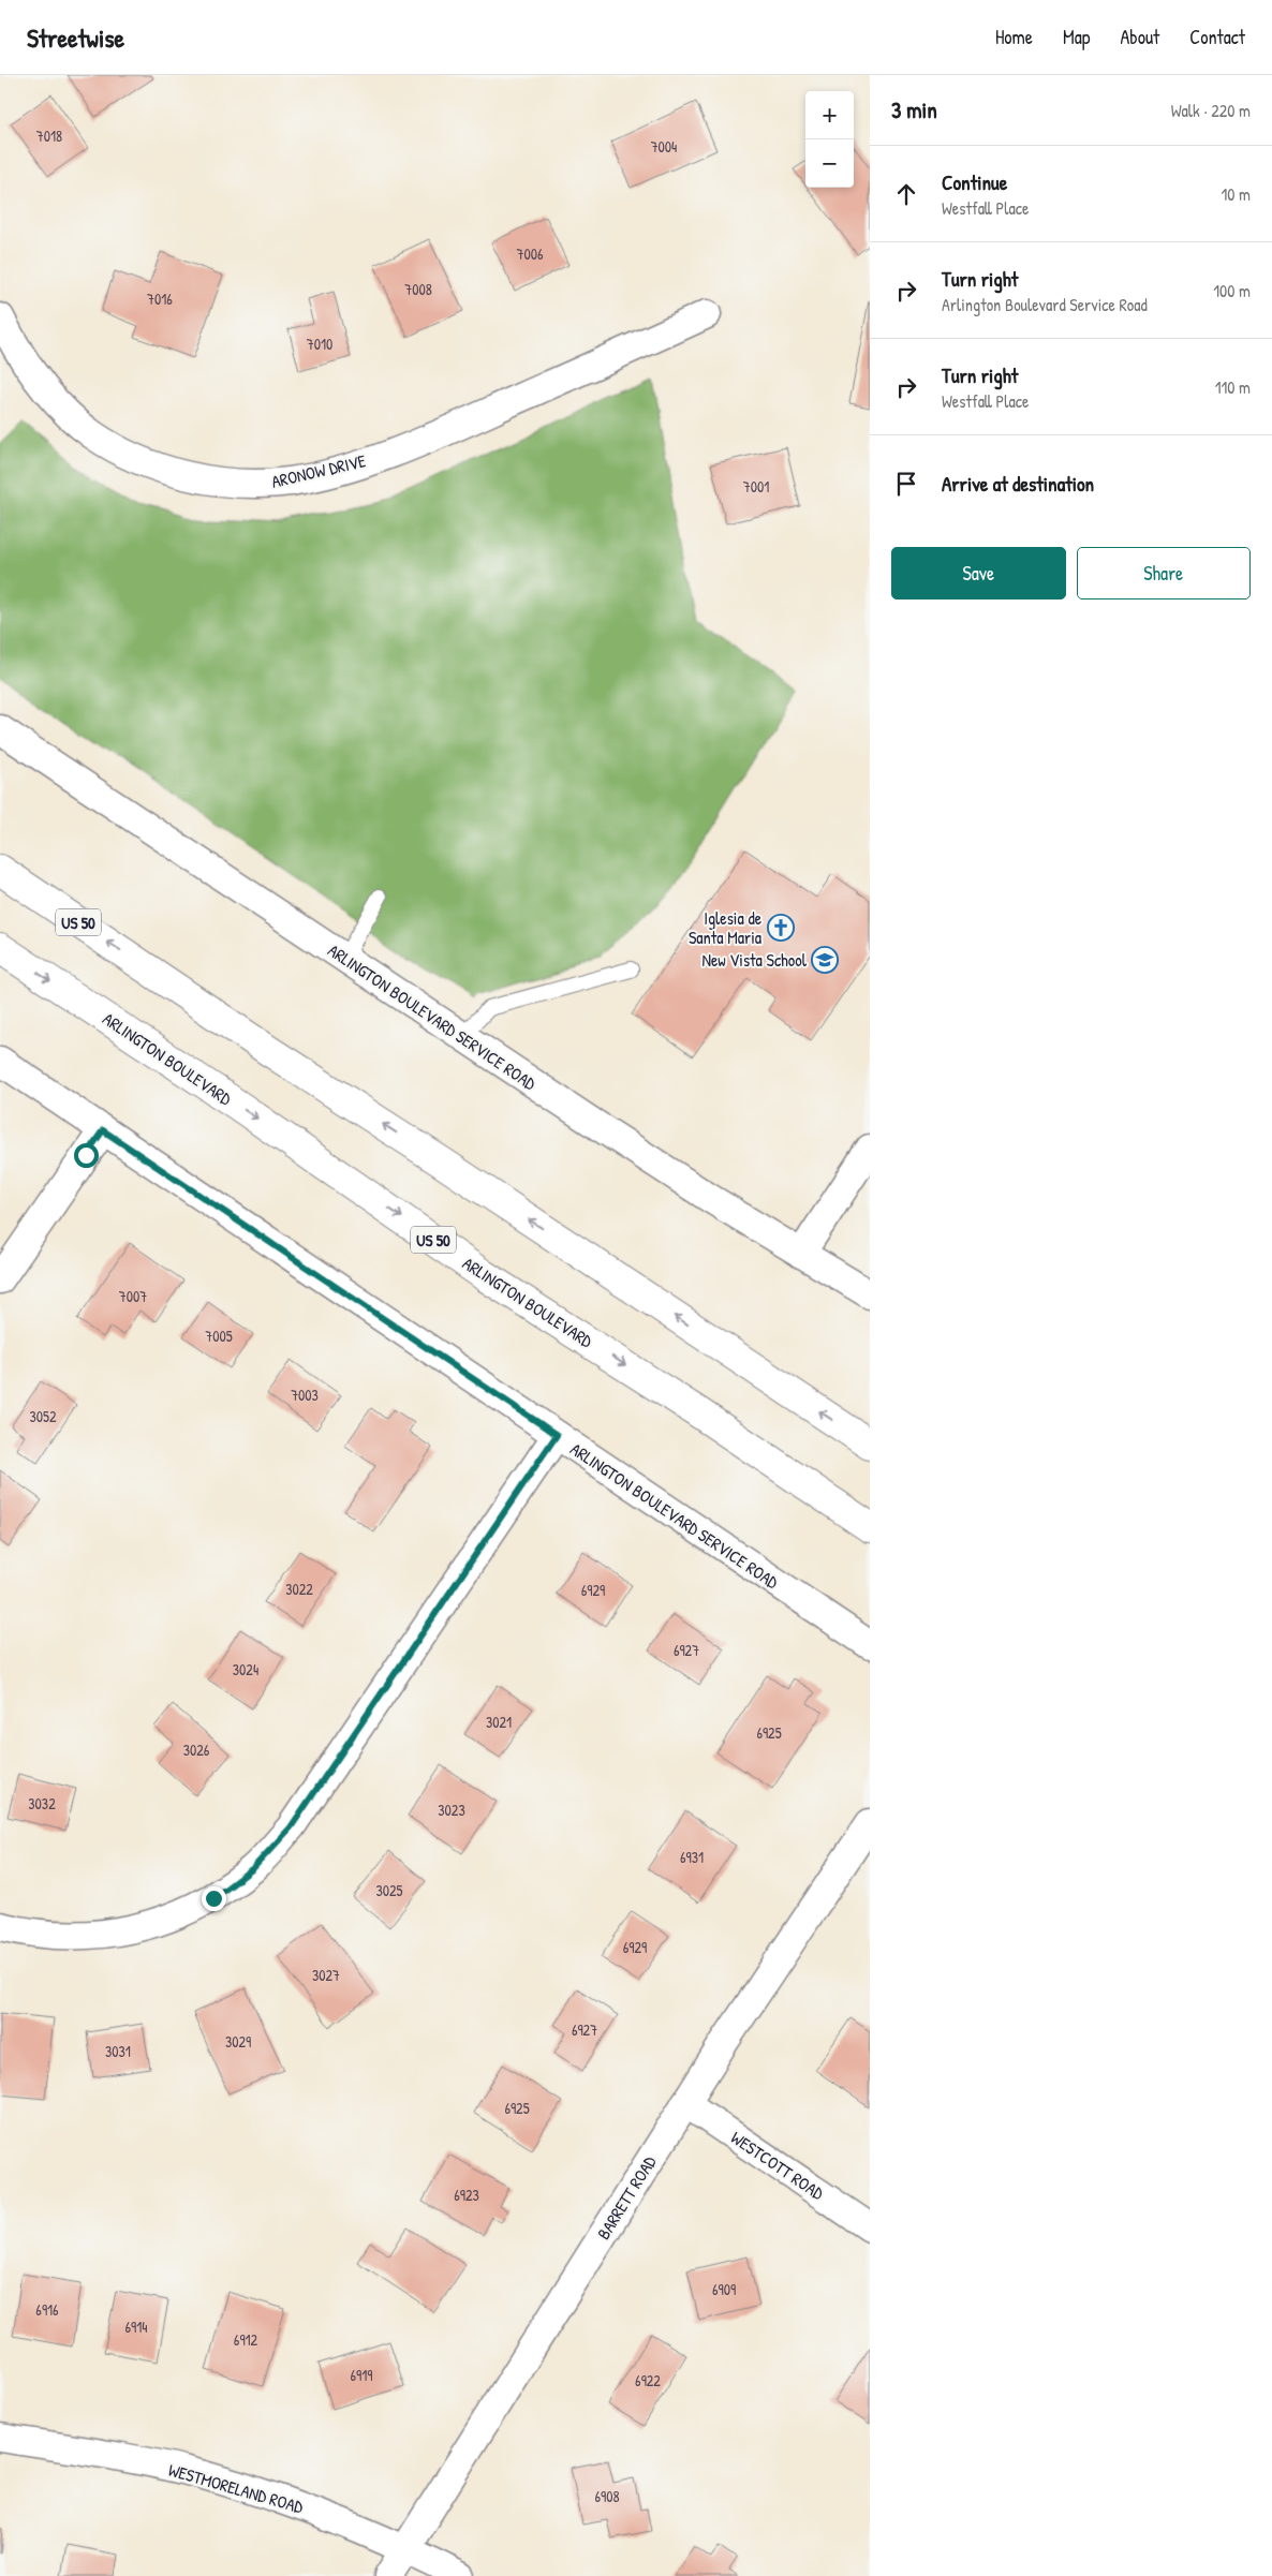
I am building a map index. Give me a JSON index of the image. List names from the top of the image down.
{
  "streets": {
    "highway": ["US 50", "ARLINGTON BOULEVARD"],
    "street": [
      "ARONOW DRIVE",
      "ARLINGTON BOULEVARD SERVICE ROAD",
      "WESTCOTT ROAD",
      "BARRETT ROAD",
      "WESTMORELAND ROAD"
    ]
  },
  "crossings": [
    ["WESTCOTT ROAD", "BARRETT ROAD"],
    ["BARRETT ROAD", "WESTMORELAND ROAD"]
  ],
  "places": {
    "church": ["Iglesia de Santa Maria"],
    "school or university": ["New Vista School"]
  },
  "house_numbers": [
    "7018",
    "7004",
    "7006",
    "7008",
    "7016",
    "7010",
    "7001",
    "7007",
    "7005",
    "7003",
    "3052",
    "3022",
    "6929",
    "6927",
    "3024",
    "3021",
    "6925",
    "3026",
    "3032",
    "3023",
    "6931",
    "3025",
    "6929",
    "3027",
    "6927",
    "3029",
    "3031",
    "6925",
    "6923",
    "6909",
    "6916",
    "6914",
    "6912",
    "6919",
    "6922",
    "6908"
  ],
  "page": {
    "header": "Streetwise",
    "nav": [
      "Home",
      "Map",
      "About",
      "Contact"
    ],
    "heading": ["3 min", "Walk · 220 m"],
    "map_buttons": ["+", "−"],
    "list": [
      ["Continue", "Westfall Place", "10 m"],
      ["Turn right", "Arlington Boulevard Service Road", "100 m"],
      ["Turn right", "Westfall Place", "110 m"],
      "Arrive at destination"
    ],
    "buttons": ["Save", "Share"]
  }
}
